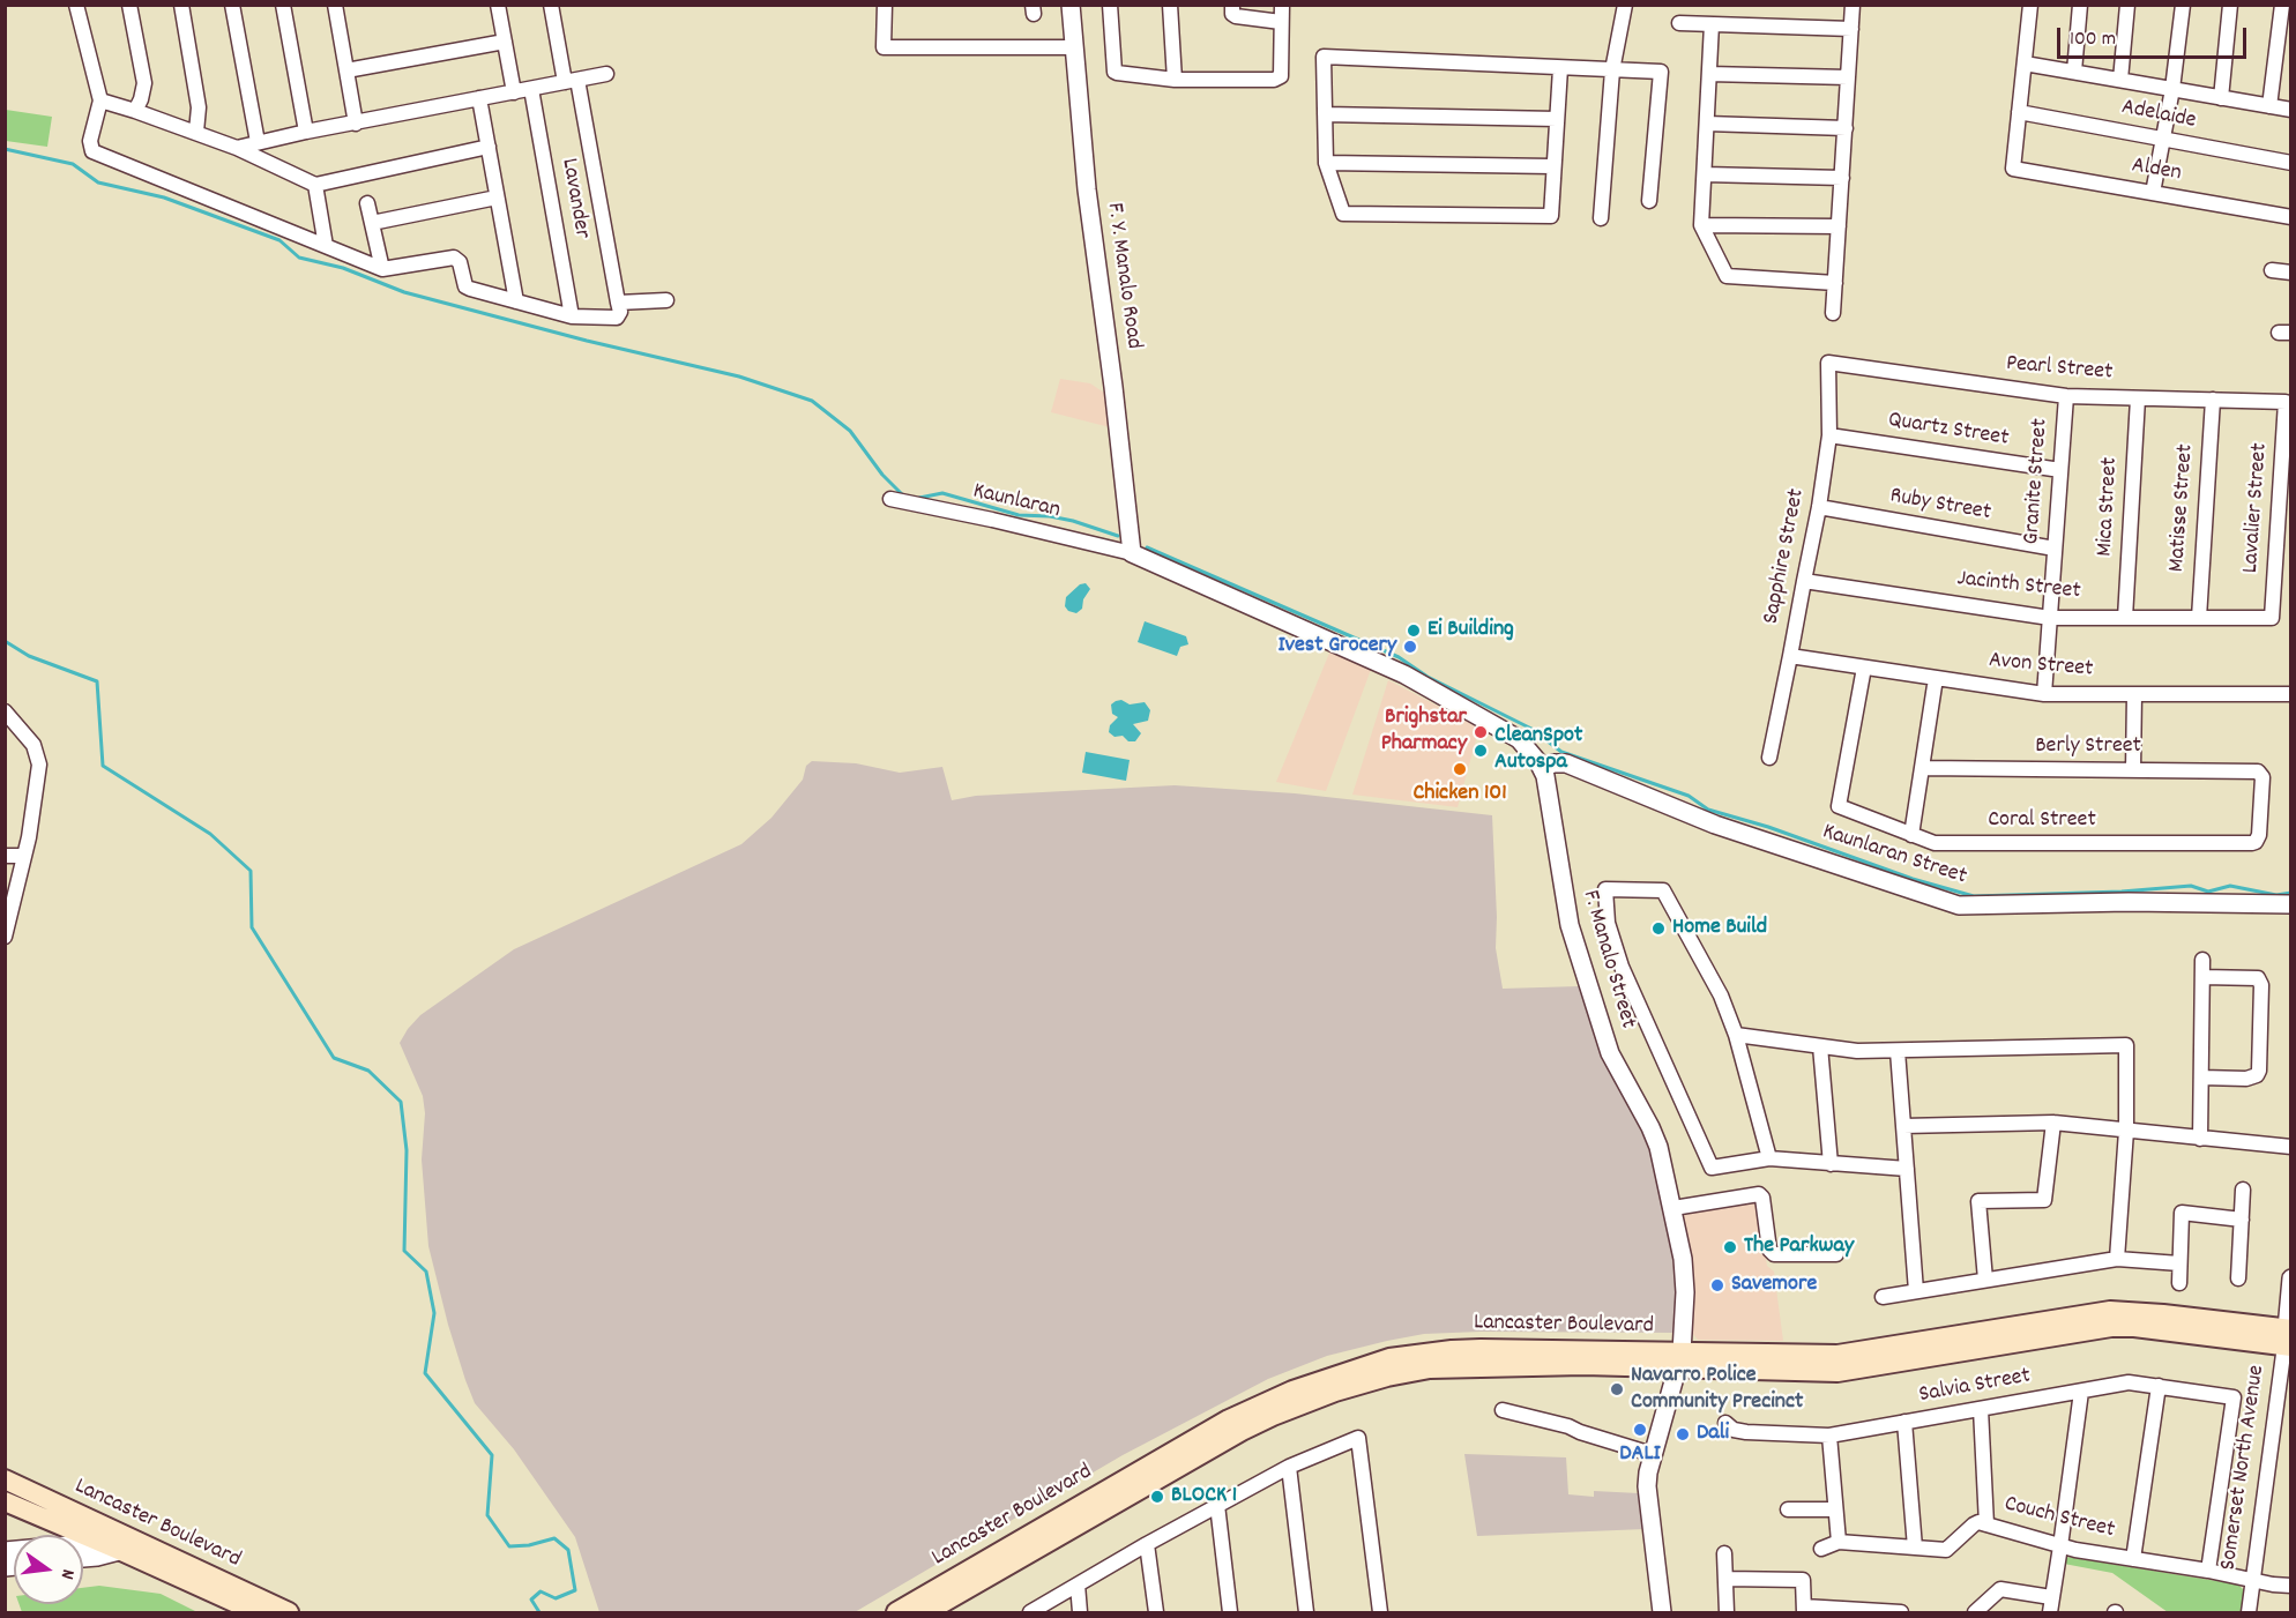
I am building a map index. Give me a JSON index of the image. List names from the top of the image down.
{
  "streets": {
    "main road": ["Lancaster Boulevard"],
    "street": [
      "Adelaide",
      "Alden",
      "Lavander",
      "F. Y. Manalo Road",
      "Pearl Street",
      "Quartz Street",
      "Granite Street",
      "Kaunlaran",
      "Ruby Street",
      "Mica Street",
      "Matisse Street",
      "Lavalier Street",
      "Sapphire Street",
      "Jacinth Street",
      "Avon Street",
      "Berly Street",
      "Coral Street",
      "Kaunlaran Street",
      "F. Manalo Street",
      "Salvia Street",
      "Somerset North Avenue",
      "Couch Street"
    ]
  },
  "crossings": [
    ["Adelaide", "Alden"],
    ["F. Y. Manalo Road", "Kaunlaran"],
    ["F. Y. Manalo Road", "F. Manalo Street"],
    ["Pearl Street", "Granite Street"],
    ["Pearl Street", "Mica Street"],
    ["Pearl Street", "Matisse Street"],
    ["Pearl Street", "Lavalier Street"],
    ["Pearl Street", "Sapphire Street"],
    ["Quartz Street", "Granite Street"],
    ["Quartz Street", "Sapphire Street"],
    ["Granite Street", "Ruby Street"],
    ["Granite Street", "Jacinth Street"],
    ["Granite Street", "Avon Street"],
    ["Kaunlaran", "F. Manalo Street"],
    ["Ruby Street", "Sapphire Street"],
    ["Mica Street", "Jacinth Street"],
    ["Matisse Street", "Jacinth Street"],
    ["Lavalier Street", "Jacinth Street"],
    ["Sapphire Street", "Jacinth Street"],
    ["Sapphire Street", "Avon Street"],
    ["Avon Street", "Coral Street"],
    ["Berly Street", "Coral Street"],
    ["Kaunlaran Street", "F. Manalo Street"],
    ["F. Manalo Street", "Lancaster Boulevard"],
    ["Lancaster Boulevard", "Somerset North Avenue"],
    ["Salvia Street", "Couch Street"],
    ["Somerset North Avenue", "Couch Street"]
  ],
  "places": [
    "Ei Building",
    "Ivest Grocery",
    "Brighstar Pharmacy",
    "CleanSpot Autospa",
    "Chicken 101",
    "Home Build",
    "The Parkway",
    "Savemore",
    "Navarro Police Community Precinct",
    "DALI",
    "Dali",
    "BLOCK 1"
  ],
  "scale_bar": "100 m",
  "north": "right"
}
